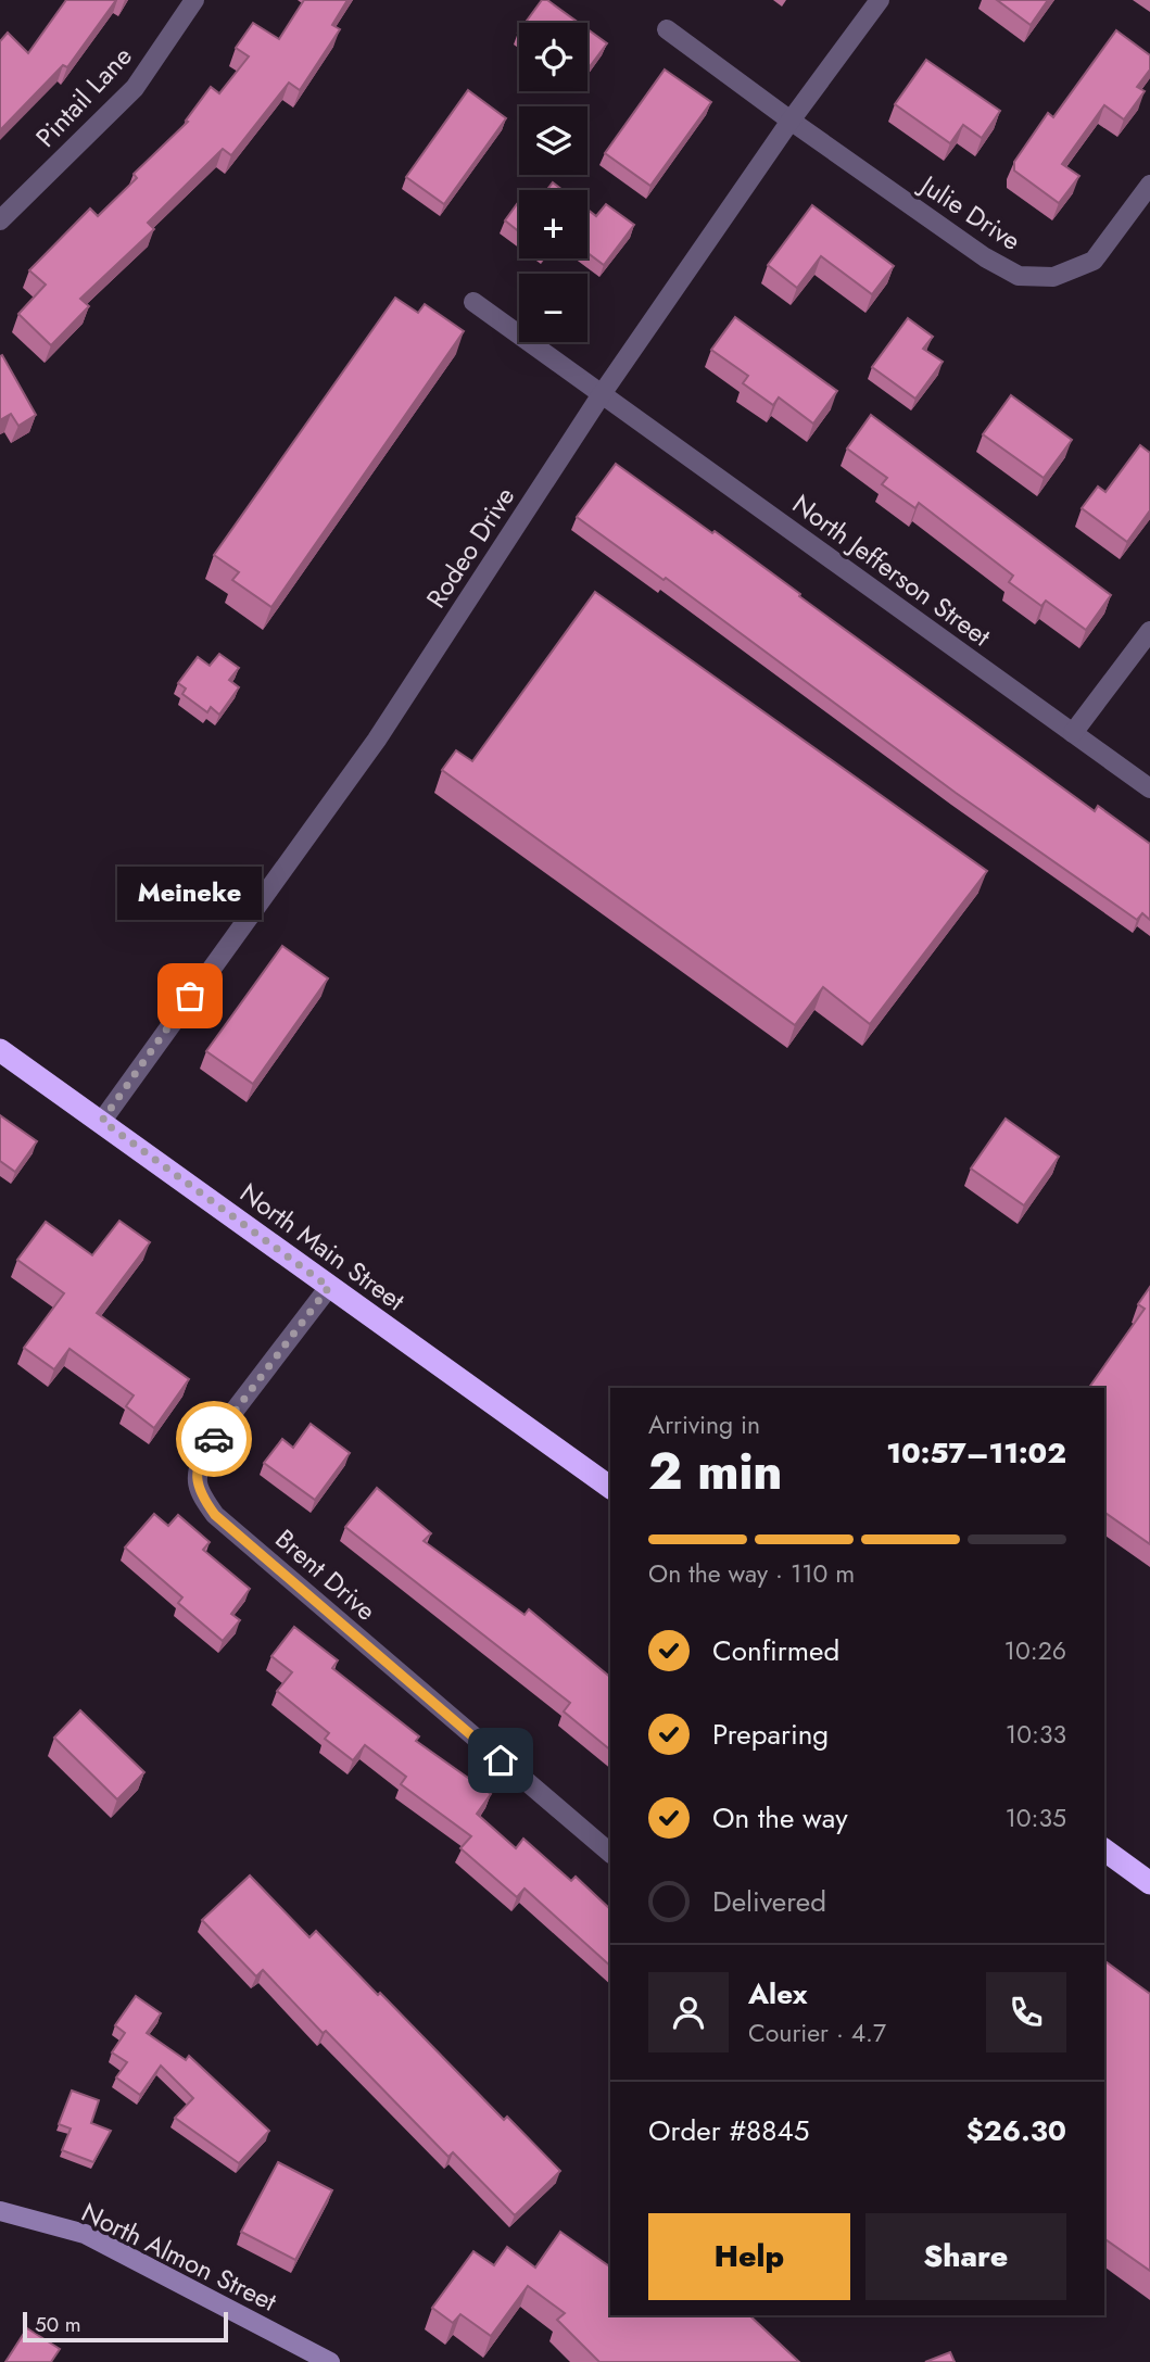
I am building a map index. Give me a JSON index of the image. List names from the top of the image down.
{
  "streets": {
    "highway": ["North Main Street"],
    "street": [
      "Pintail Lane",
      "Julie Drive",
      "Rodeo Drive",
      "North Jefferson Street",
      "Brent Drive",
      "North Almon Street"
    ]
  },
  "crossings": [
    ["Julie Drive", "Rodeo Drive"],
    ["Rodeo Drive", "North Jefferson Street"],
    ["Rodeo Drive", "North Main Street"],
    ["North Main Street", "Brent Drive"]
  ],
  "places": ["Meineke"],
  "scale_bar": "50 m",
  "page": {
    "map_buttons": ["+", "−"],
    "bubble": "Meineke",
    "heading": ["2 min", "Arriving in", "10:57–11:02"],
    "panel": [
      "Alex",
      "Courier · 4.7",
      "Order #8845",
      "$26.30"
    ],
    "bar": "On the way · 110 m",
    "list": [
      ["Confirmed", "10:26"],
      ["Preparing", "10:33"],
      ["On the way", "10:35"],
      "Delivered"
    ],
    "buttons": ["Help", "Share"],
    "scale": "50 m"
  }
}
